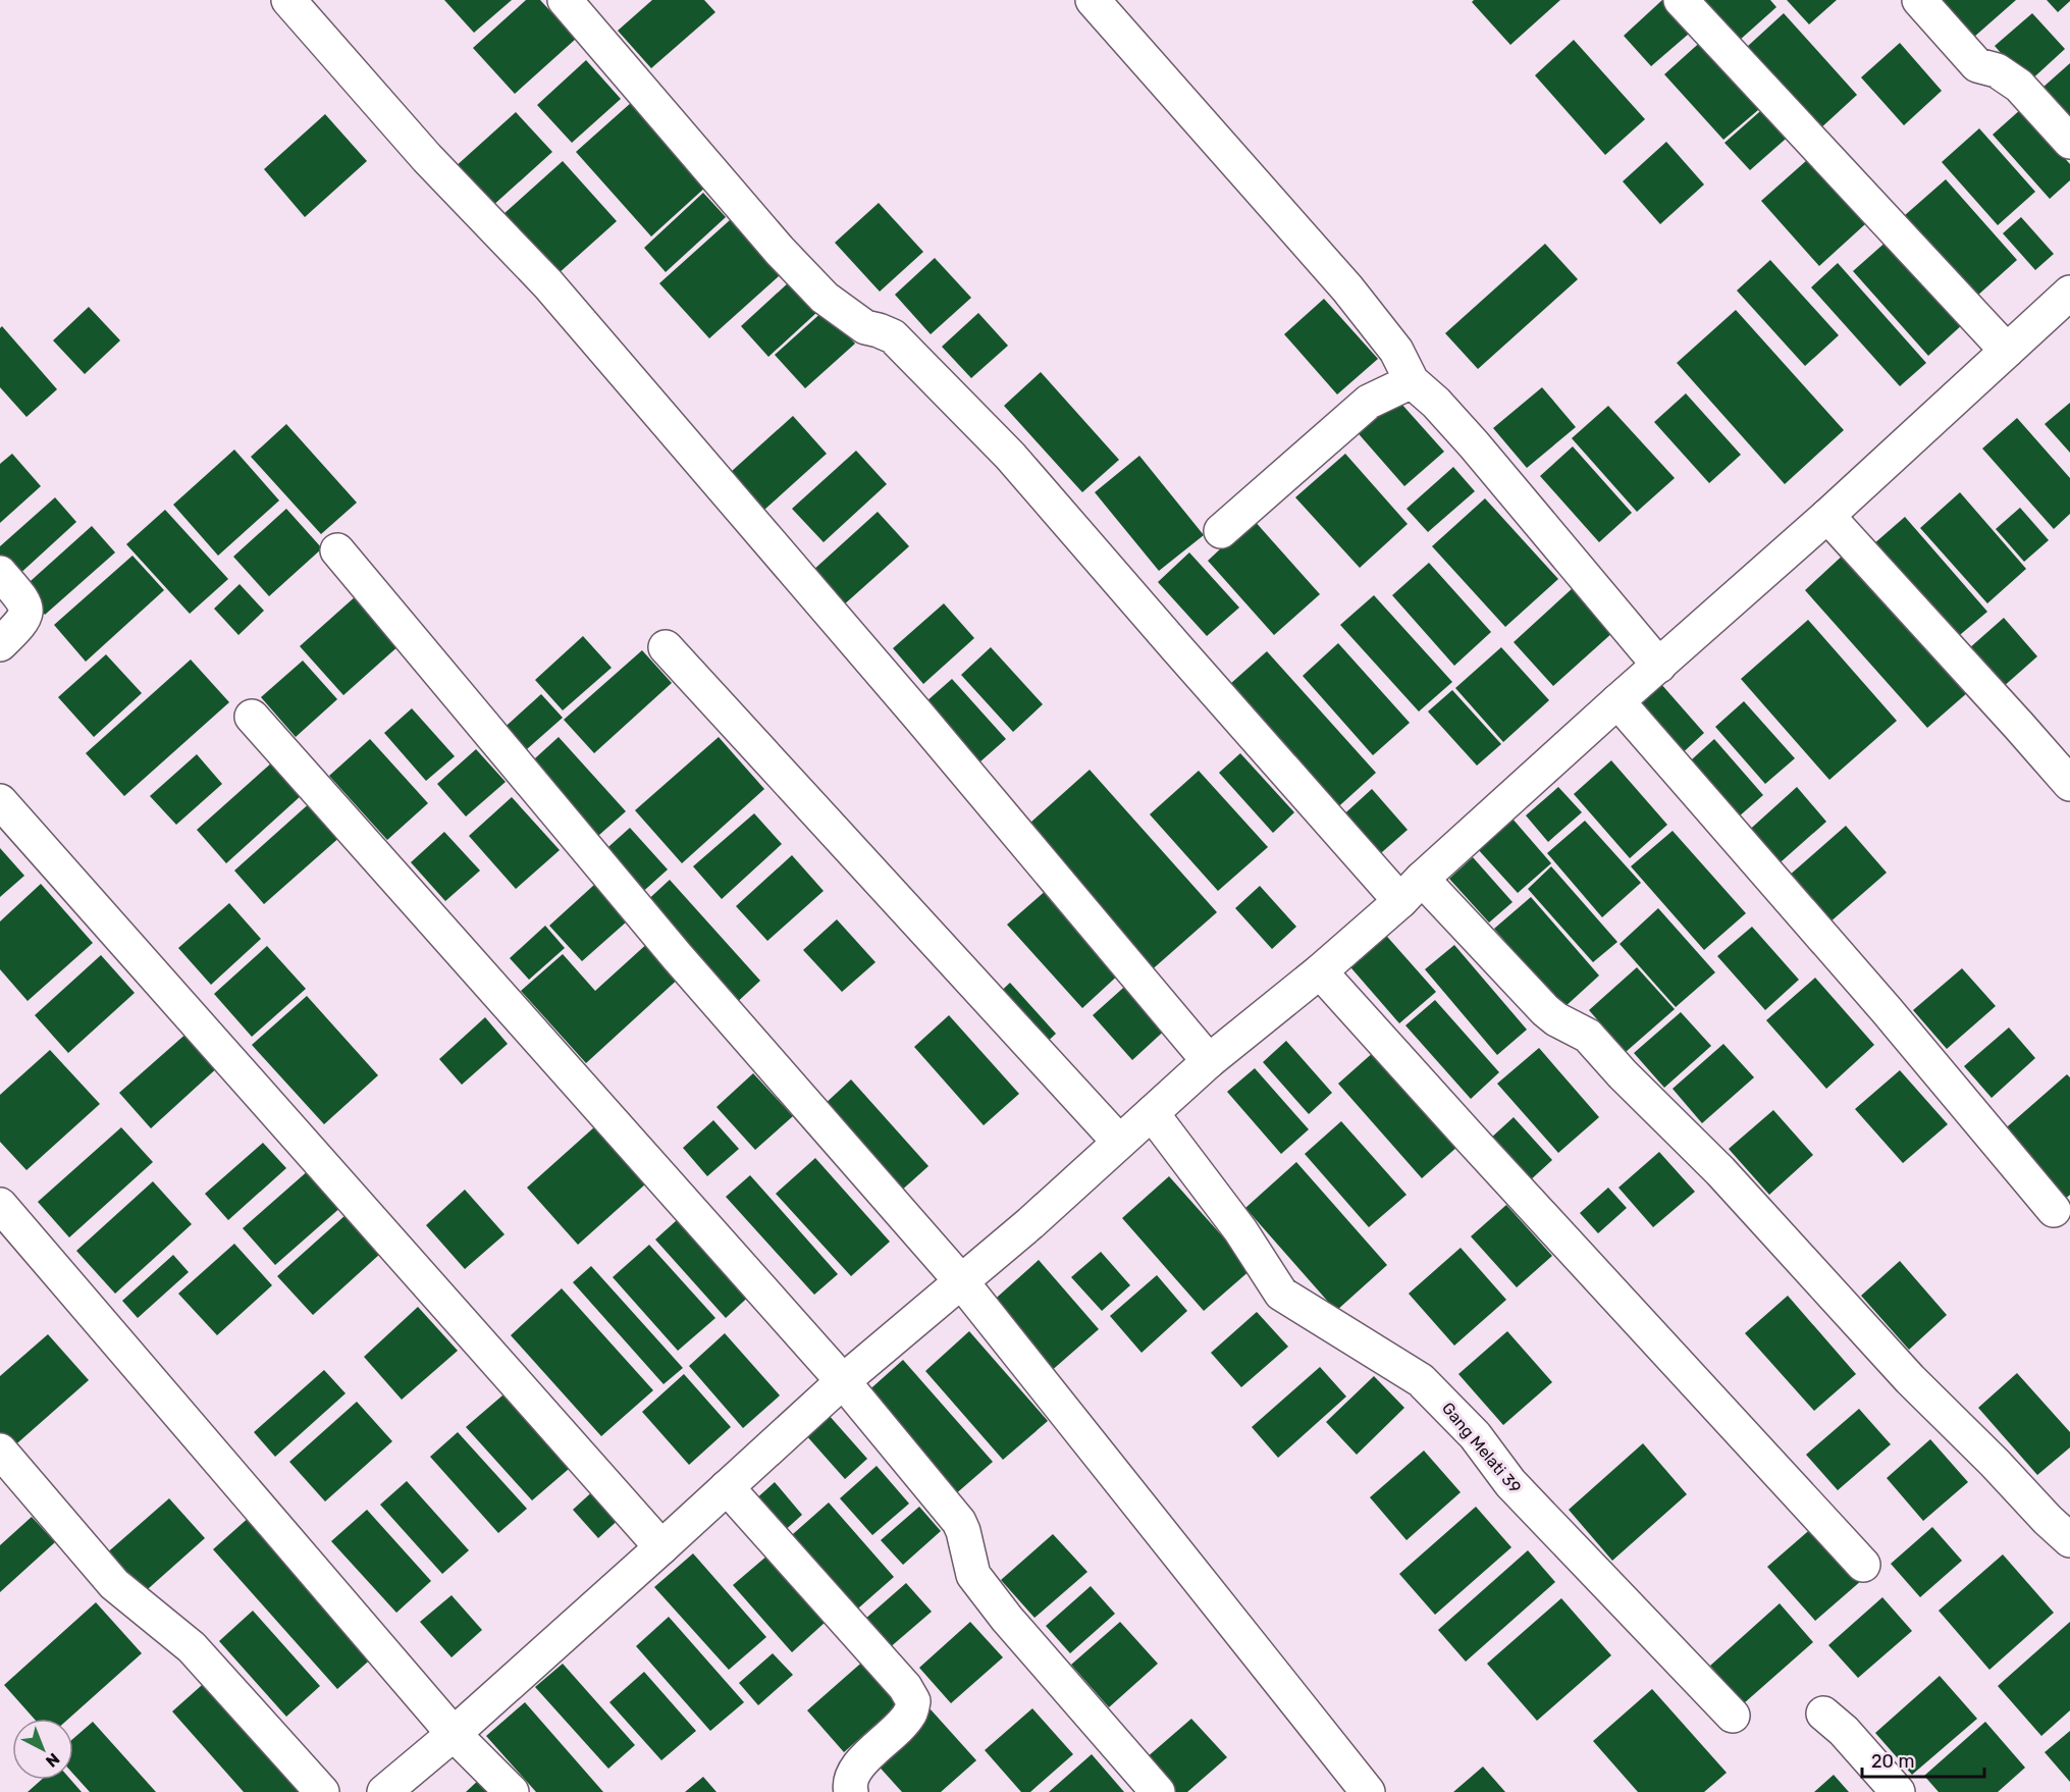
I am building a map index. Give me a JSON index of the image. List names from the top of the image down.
{
  "streets": {
    "street": ["Gang Melati 39"]
  },
  "scale_bar": "20 m",
  "north": "bottom right"
}
